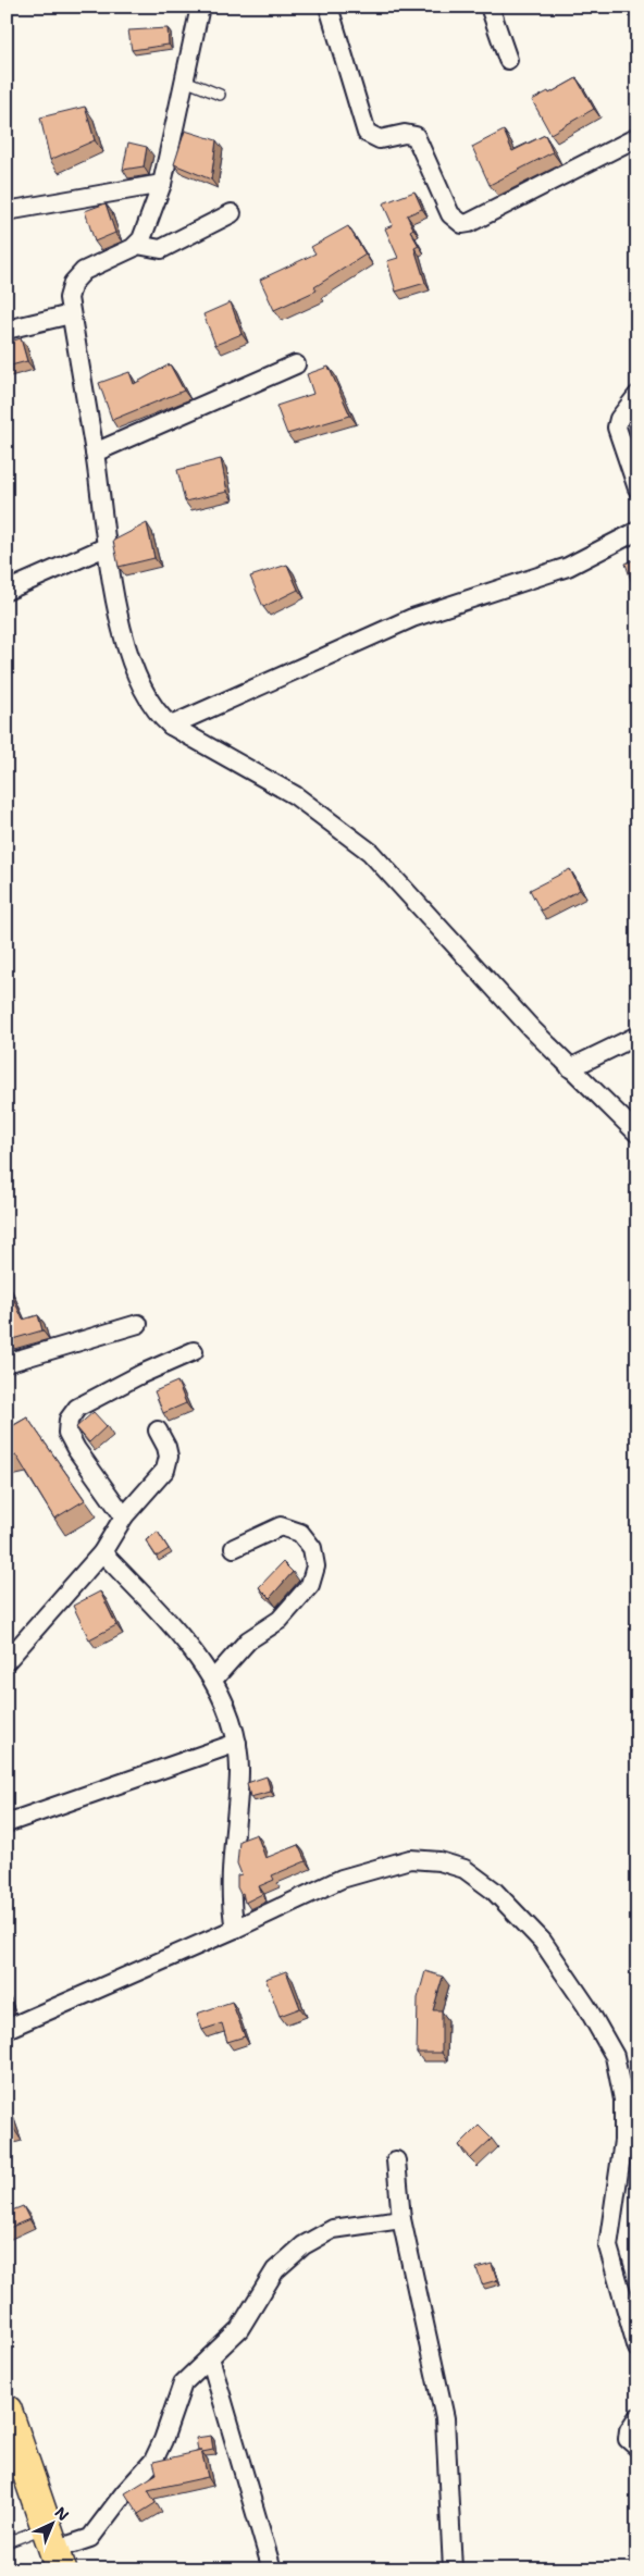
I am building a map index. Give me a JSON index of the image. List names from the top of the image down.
{
  "north": "top right"
}
